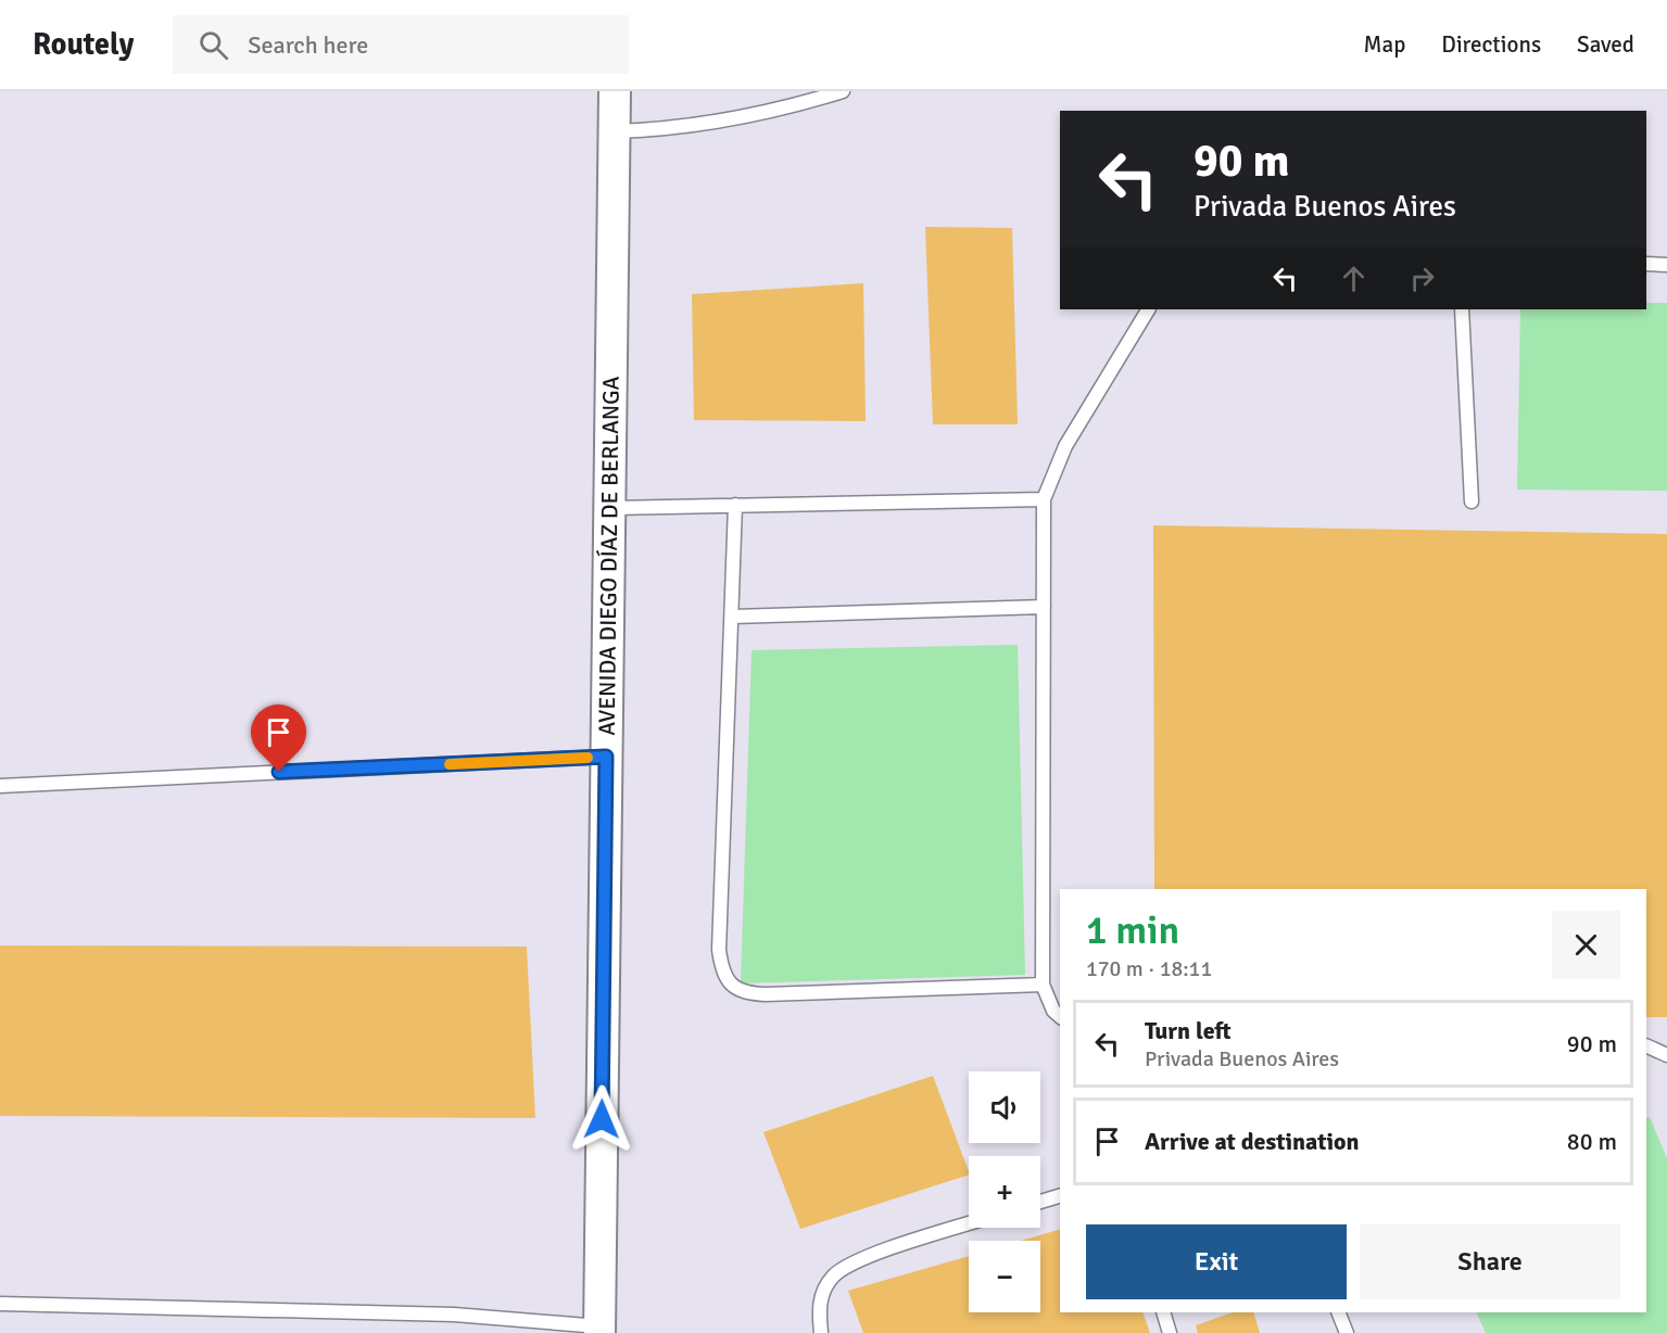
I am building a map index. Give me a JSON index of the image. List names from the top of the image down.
{
  "streets": {
    "street": ["AVENIDA DIEGO DÍAZ DE BERLANGA"]
  },
  "page": {
    "header": "Routely",
    "search": "Search here",
    "nav": ["Map", "Directions", "Saved"],
    "turn": ["90 m", "Privada Buenos Aires"],
    "heading": ["1 min", "170 m · 18:11"],
    "list": [
      {
        "name": "Turn left",
        "note": "Privada Buenos Aires",
        "value": "90 m"
      },
      {
        "name": "Arrive at destination",
        "value": "80 m"
      }
    ],
    "map_buttons": ["+", "−"],
    "buttons": ["Exit", "Share"]
  }
}
